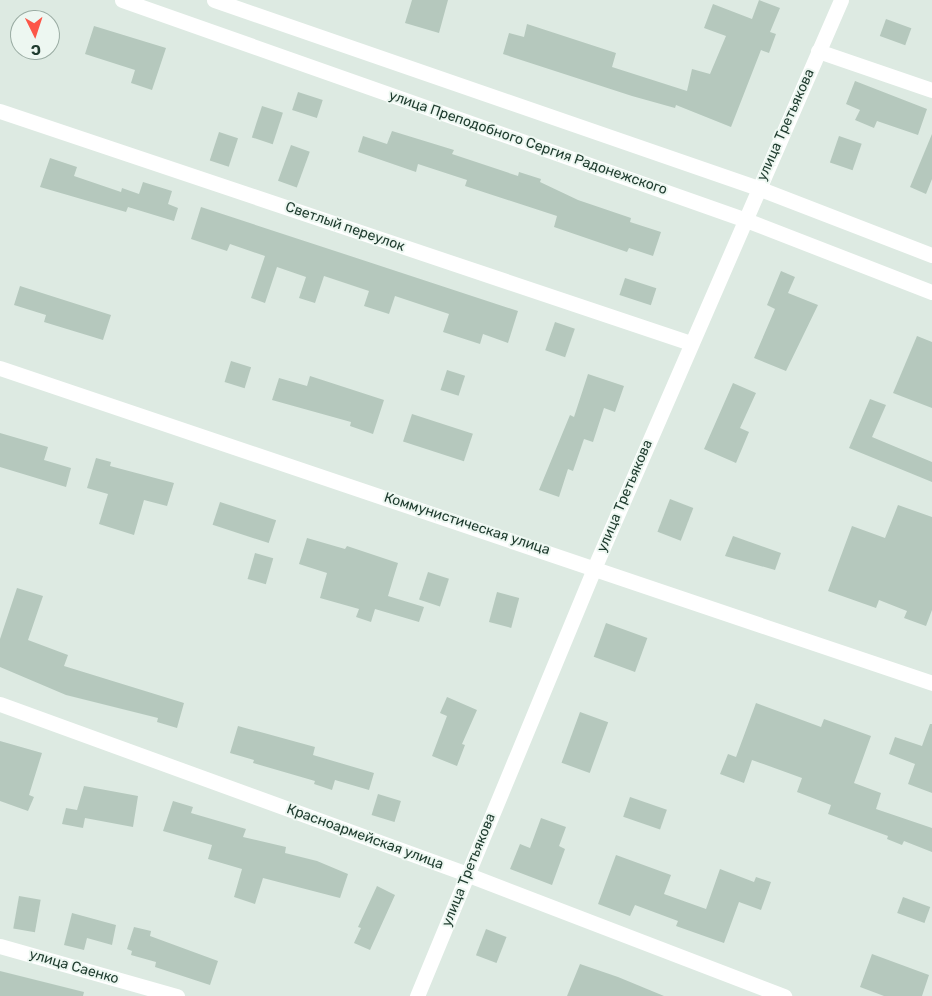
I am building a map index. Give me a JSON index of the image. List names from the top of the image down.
{
  "streets": {
    "street": [
      "улица Третьякова",
      "улица Преподобного Сергия Радонежского",
      "Светлый переулок",
      "Коммунистическая улица",
      "Красноармейская улица",
      "улица Саенко"
    ]
  },
  "crossings": [
    ["улица Третьякова", "улица Преподобного Сергия Радонежского"],
    ["улица Третьякова", "Светлый переулок"],
    ["улица Третьякова", "Коммунистическая улица"],
    ["улица Третьякова", "Красноармейская улица"]
  ],
  "north": "bottom"
}
